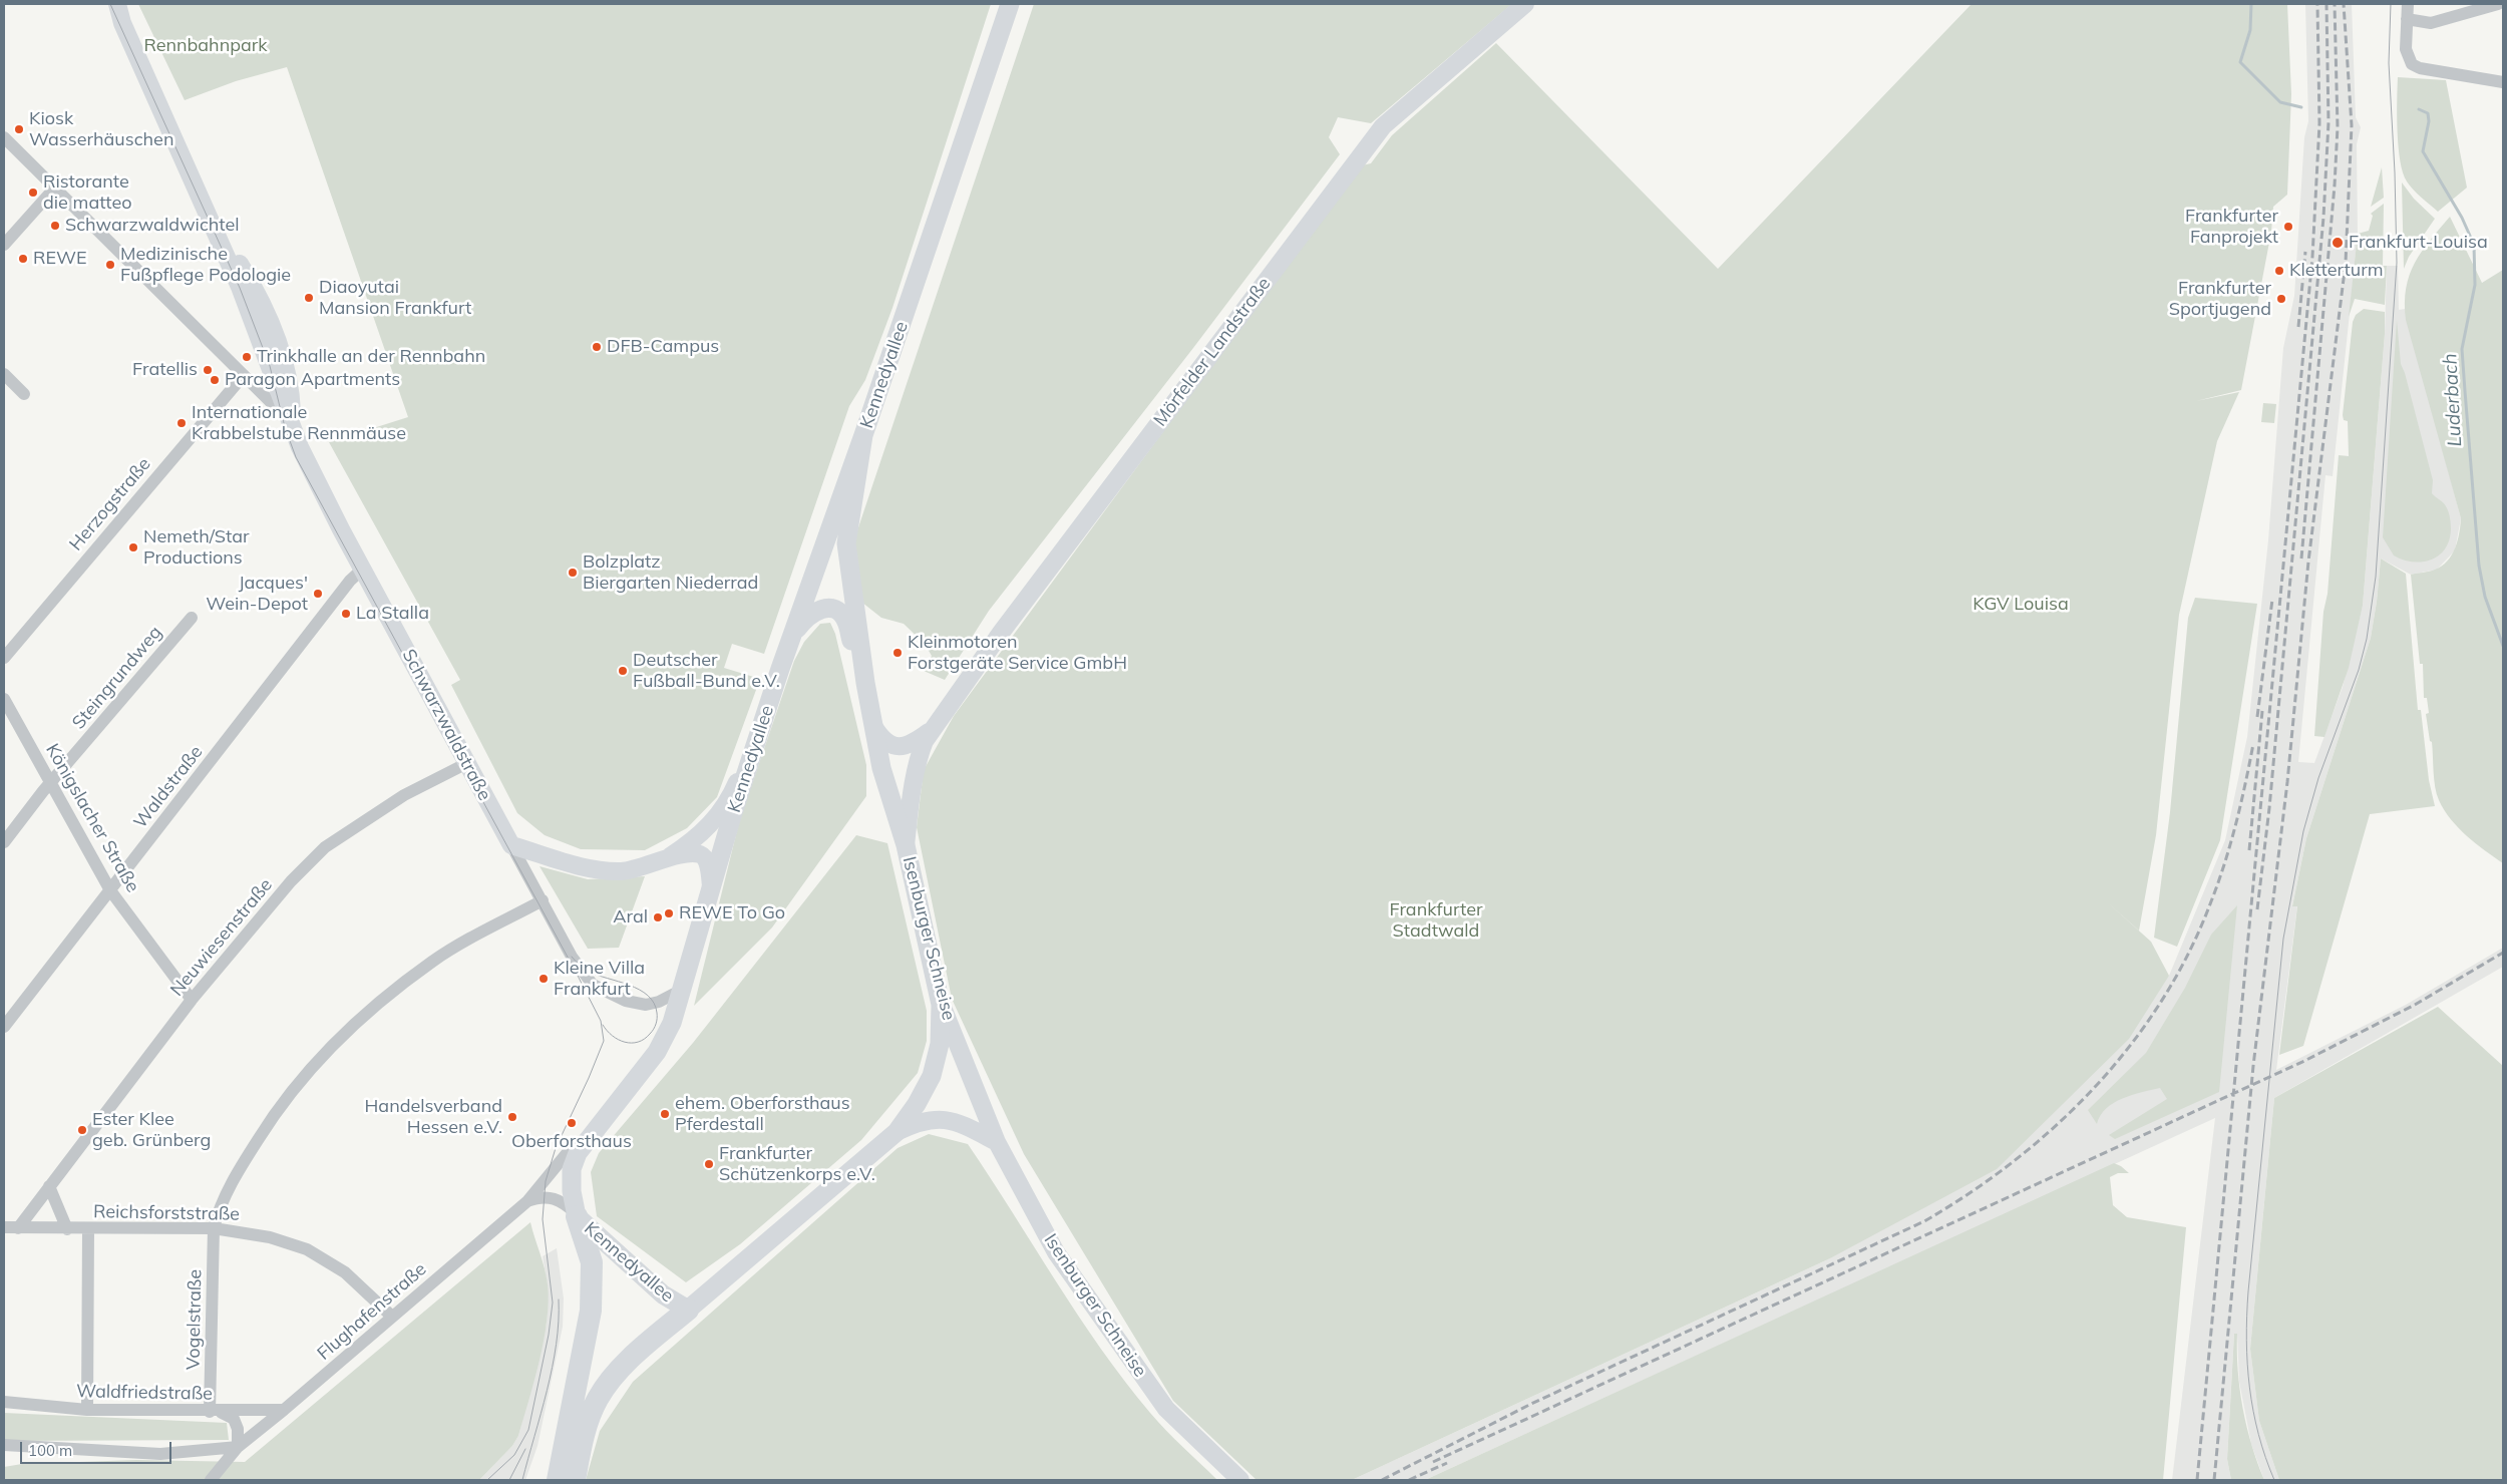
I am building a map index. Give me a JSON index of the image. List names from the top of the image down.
{
  "streets": {
    "main road": [
      "Mörfelder Landstraße",
      "Kennedyallee",
      "Schwarzwaldstraße",
      "Isenburger Schneise"
    ],
    "street": [
      "Herzogstraße",
      "Steingrundweg",
      "Waldstraße",
      "Königslacher Straße",
      "Neuwiesenstraße",
      "Reichsforststraße",
      "Flughafenstraße",
      "Vogelstraße",
      "Waldfriedstraße"
    ]
  },
  "crossings": [
    ["Mörfelder Landstraße", "Isenburger Schneise"],
    ["Kennedyallee", "Schwarzwaldstraße"],
    ["Kennedyallee", "Isenburger Schneise"],
    ["Kennedyallee", "Flughafenstraße"],
    ["Steingrundweg", "Königslacher Straße"],
    ["Schwarzwaldstraße", "Waldstraße"],
    ["Schwarzwaldstraße", "Neuwiesenstraße"],
    ["Schwarzwaldstraße", "Vogelstraße"],
    ["Waldstraße", "Königslacher Straße"],
    ["Königslacher Straße", "Neuwiesenstraße"],
    ["Neuwiesenstraße", "Reichsforststraße"],
    ["Reichsforststraße", "Flughafenstraße"],
    ["Reichsforststraße", "Vogelstraße"],
    ["Flughafenstraße", "Waldfriedstraße"],
    ["Vogelstraße", "Waldfriedstraße"]
  ],
  "water": ["Luderbach"],
  "parks": ["Rennbahnpark", "KGV Louisa", "Frankfurter Stadtwald"],
  "places": [
    "Kiosk Wasserhäuschen",
    "Ristorante die matteo",
    "Schwarzwaldwichtel",
    "Frankfurter Fanprojekt",
    "Frankfurt-Louisa",
    "REWE",
    "Medizinische Fußpflege Podologie",
    "Kletterturm",
    "Diaoyutai Mansion Frankfurt",
    "Frankfurter Sportjugend",
    "DFB-Campus",
    "Trinkhalle an der Rennbahn",
    "Fratellis",
    "Paragon Apartments",
    "Internationale Krabbelstube Rennmäuse",
    "Nemeth/Star Productions",
    "Bolzplatz Biergarten Niederrad",
    "Jacques' Wein-Depot",
    "La Stalla",
    "Kleinmotoren Forstgeräte Service GmbH",
    "Deutscher Fußball-Bund e.V.",
    "REWE To Go",
    "Aral",
    "Kleine Villa Frankfurt",
    "ehem. Oberforsthaus Pferdestall",
    "Handelsverband Hessen e.V.",
    "Oberforsthaus",
    "Ester Klee geb. Grünberg",
    "Frankfurter Schützenkorps e.V."
  ],
  "scale_bar": "100 m"
}
